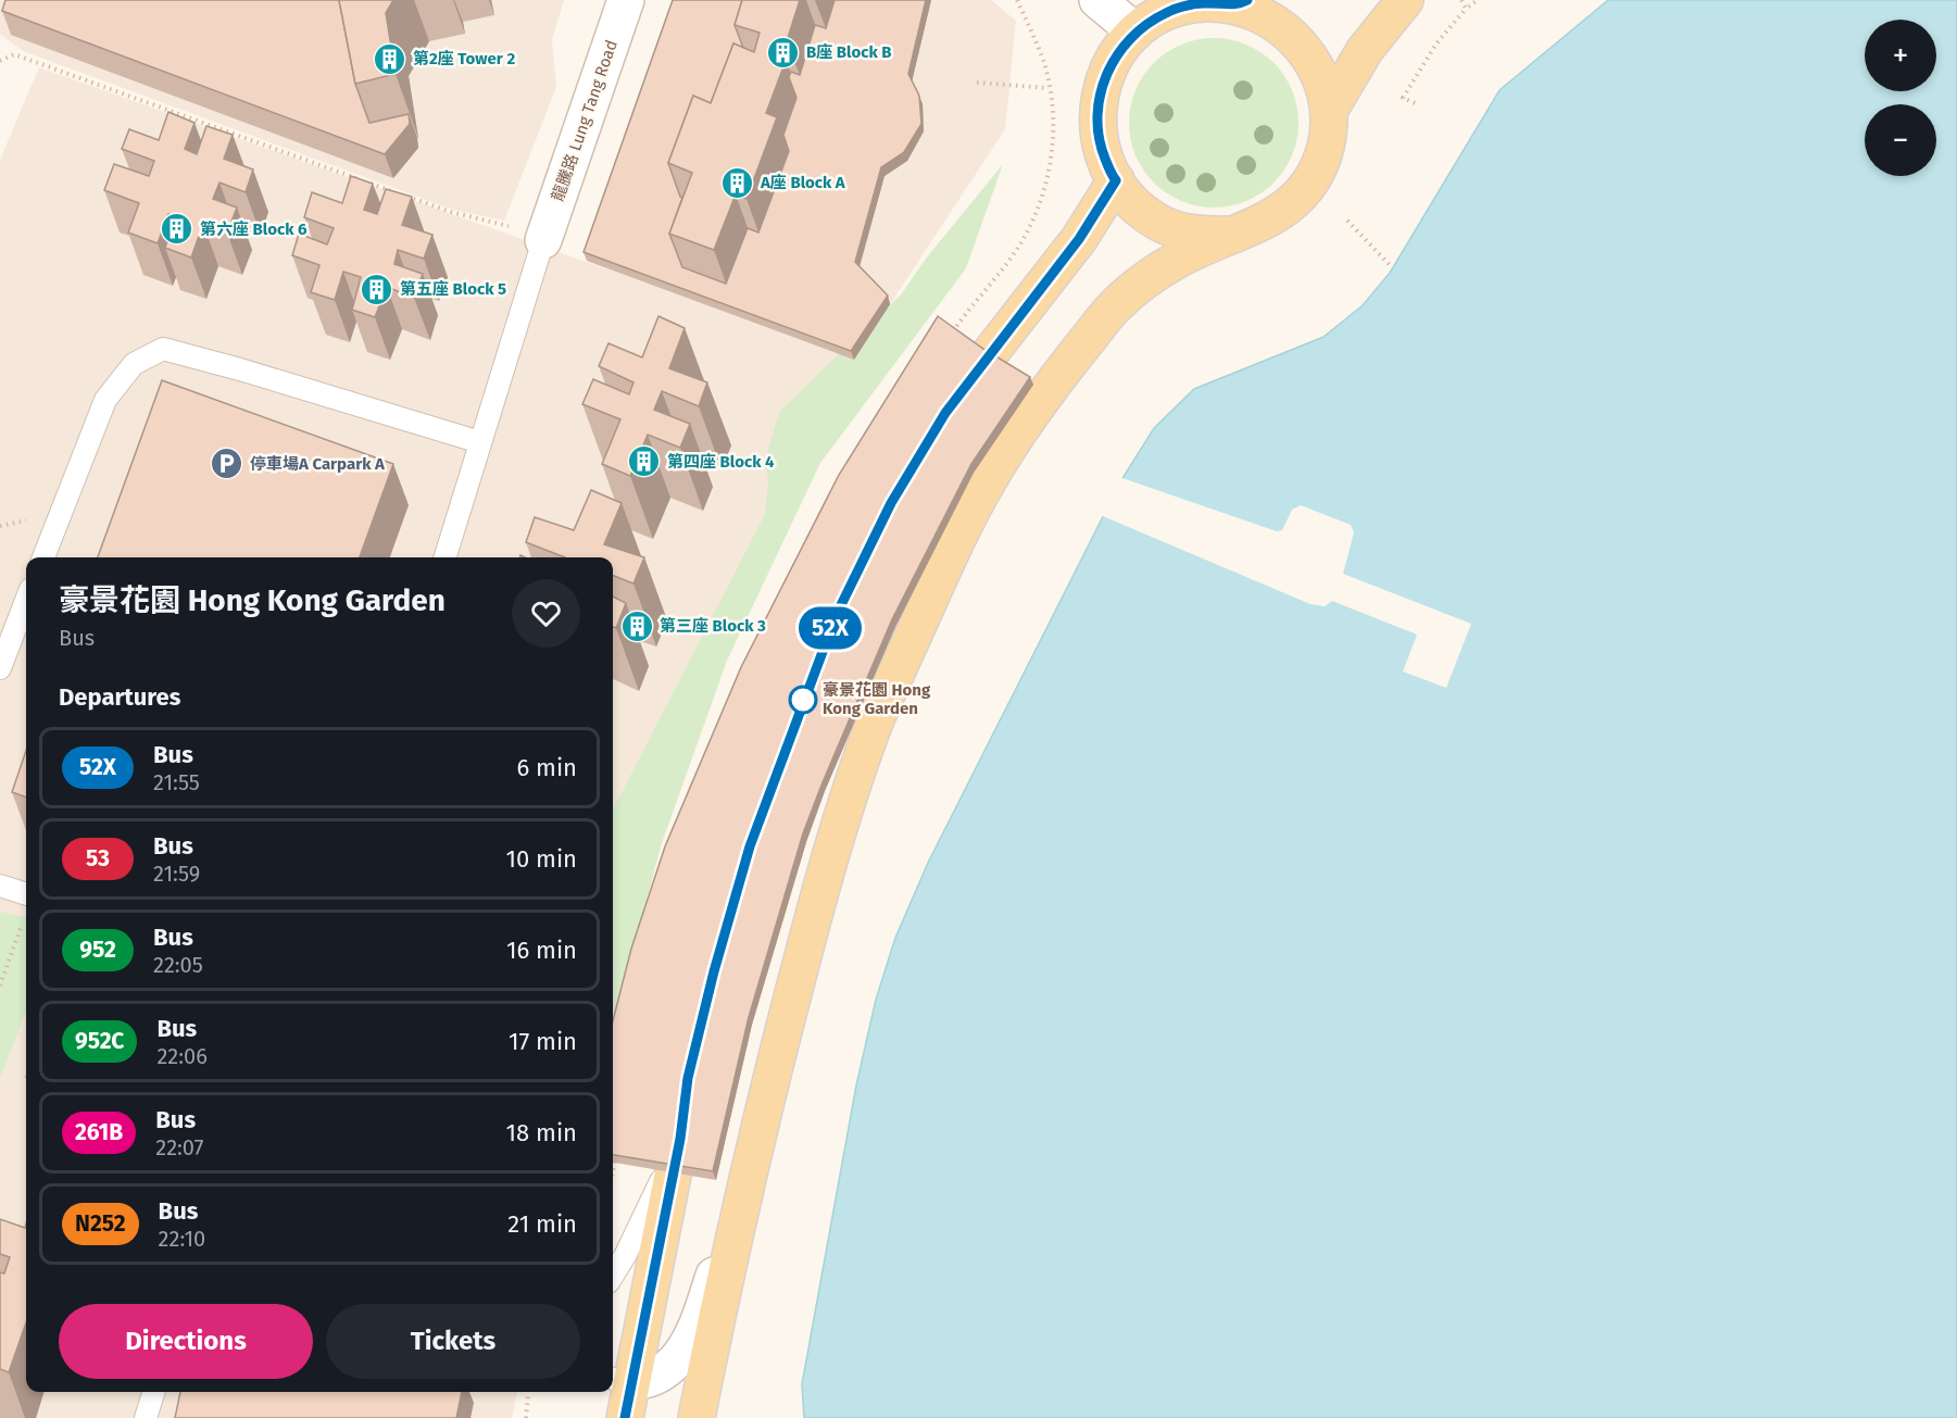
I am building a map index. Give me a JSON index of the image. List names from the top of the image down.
{
  "streets": {
    "street": ["龍騰路 Lung Tang Road"]
  },
  "places": {
    "building": [
      "B座 Block B",
      "第2座 Tower 2",
      "A座 Block A",
      "第六座 Block 6",
      "第五座 Block 5",
      "第四座 Block 4",
      "第三座 Block 3"
    ],
    "parking": ["停車場A Carpark A"],
    "other": ["豪景花園 Hong Kong Garden"]
  },
  "lines": ["bus line 52X"],
  "page": {
    "on_map": "52X",
    "map_buttons": ["+", "−"],
    "heading": [
      ["豪景花園 Hong Kong Garden", "Bus"],
      "Departures"
    ],
    "list": [
      {
        "mark": "52X",
        "name": "Bus",
        "note": "21:55",
        "value": "6 min"
      },
      {
        "mark": "53",
        "name": "Bus",
        "note": "21:59",
        "value": "10 min"
      },
      {
        "mark": "952",
        "name": "Bus",
        "note": "22:05",
        "value": "16 min"
      },
      {
        "mark": "952C",
        "name": "Bus",
        "note": "22:06",
        "value": "17 min"
      },
      {
        "mark": "261B",
        "name": "Bus",
        "note": "22:07",
        "value": "18 min"
      },
      {
        "mark": "N252",
        "name": "Bus",
        "note": "22:10",
        "value": "21 min"
      }
    ],
    "buttons": ["Directions", "Tickets"]
  }
}
